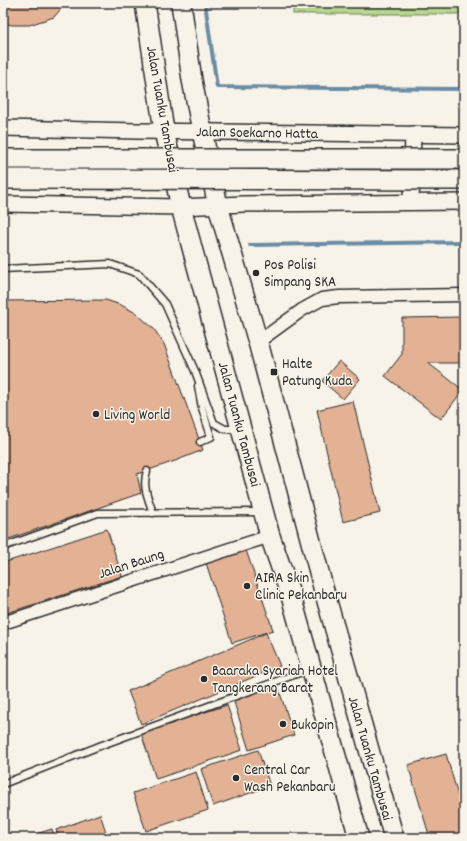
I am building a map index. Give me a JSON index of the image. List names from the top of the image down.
{
  "streets": {
    "main road": ["Jalan Tuanku Tambusai", "Jalan Soekarno Hatta"],
    "street": ["Jalan Baung"]
  },
  "crossings": [
    ["Jalan Tuanku Tambusai", "Jalan Soekarno Hatta"],
    ["Jalan Tuanku Tambusai", "Jalan Baung"]
  ],
  "places": {
    "other": [
      "Pos Polisi Simpang SKA",
      "Living World",
      "AIRA Skin Clinic Pekanbaru",
      "Baaraka Syariah Hotel Tangkerang Barat",
      "Bukopin",
      "Central Car Wash Pekanbaru"
    ],
    "transit": ["Halte Patung Kuda"]
  }
}
